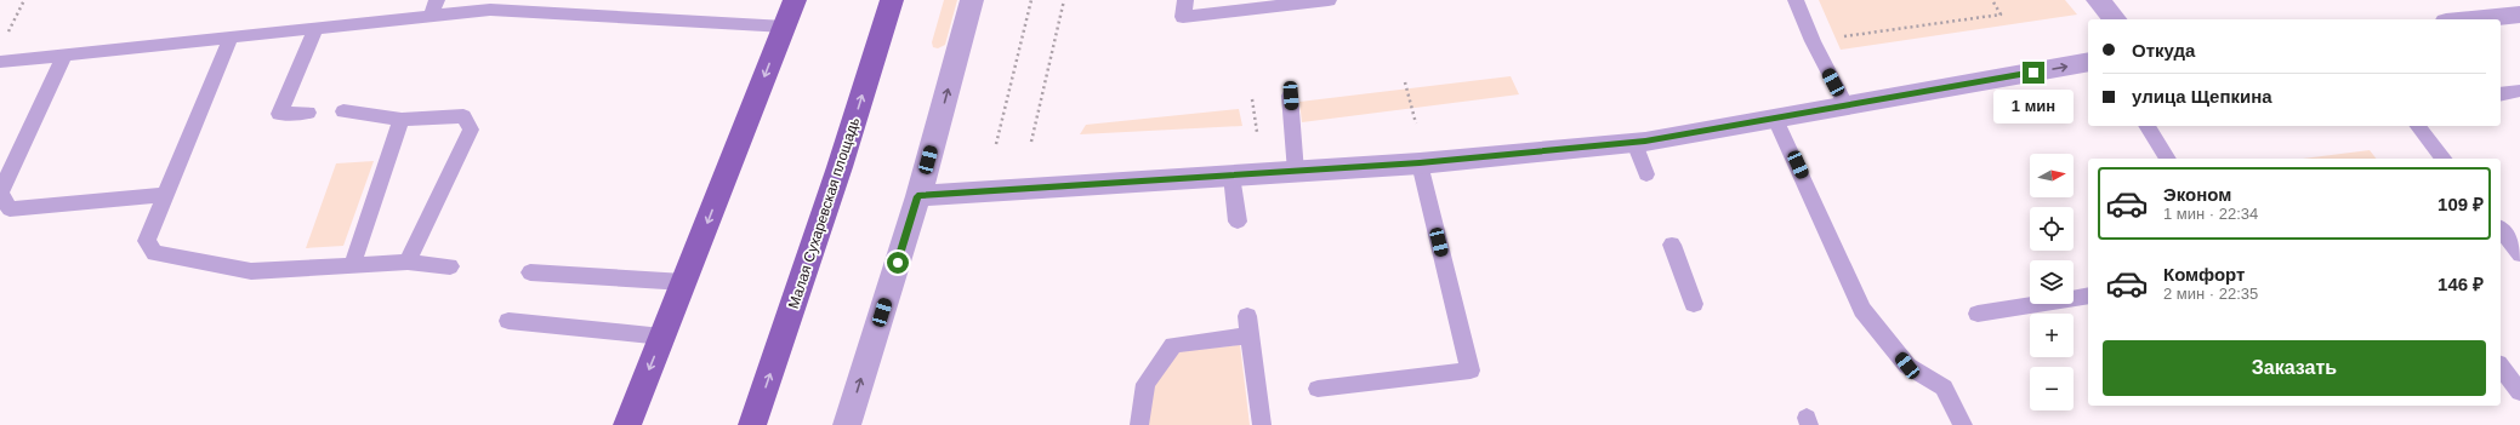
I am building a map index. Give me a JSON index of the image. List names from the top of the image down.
{
  "streets": {
    "main road": ["Малая Сухаревская площадь"]
  },
  "north": "right",
  "page": {
    "banner": ["Откуда", "улица Щепкина"],
    "bubble": "1 мин",
    "map_buttons": ["+", "−"],
    "list": [
      {
        "name": "Эконом",
        "note": "1 мин · 22:34",
        "value": "109 ₽"
      },
      {
        "name": "Комфорт",
        "note": "2 мин · 22:35",
        "value": "146 ₽"
      }
    ],
    "buttons": "Заказать"
  }
}
